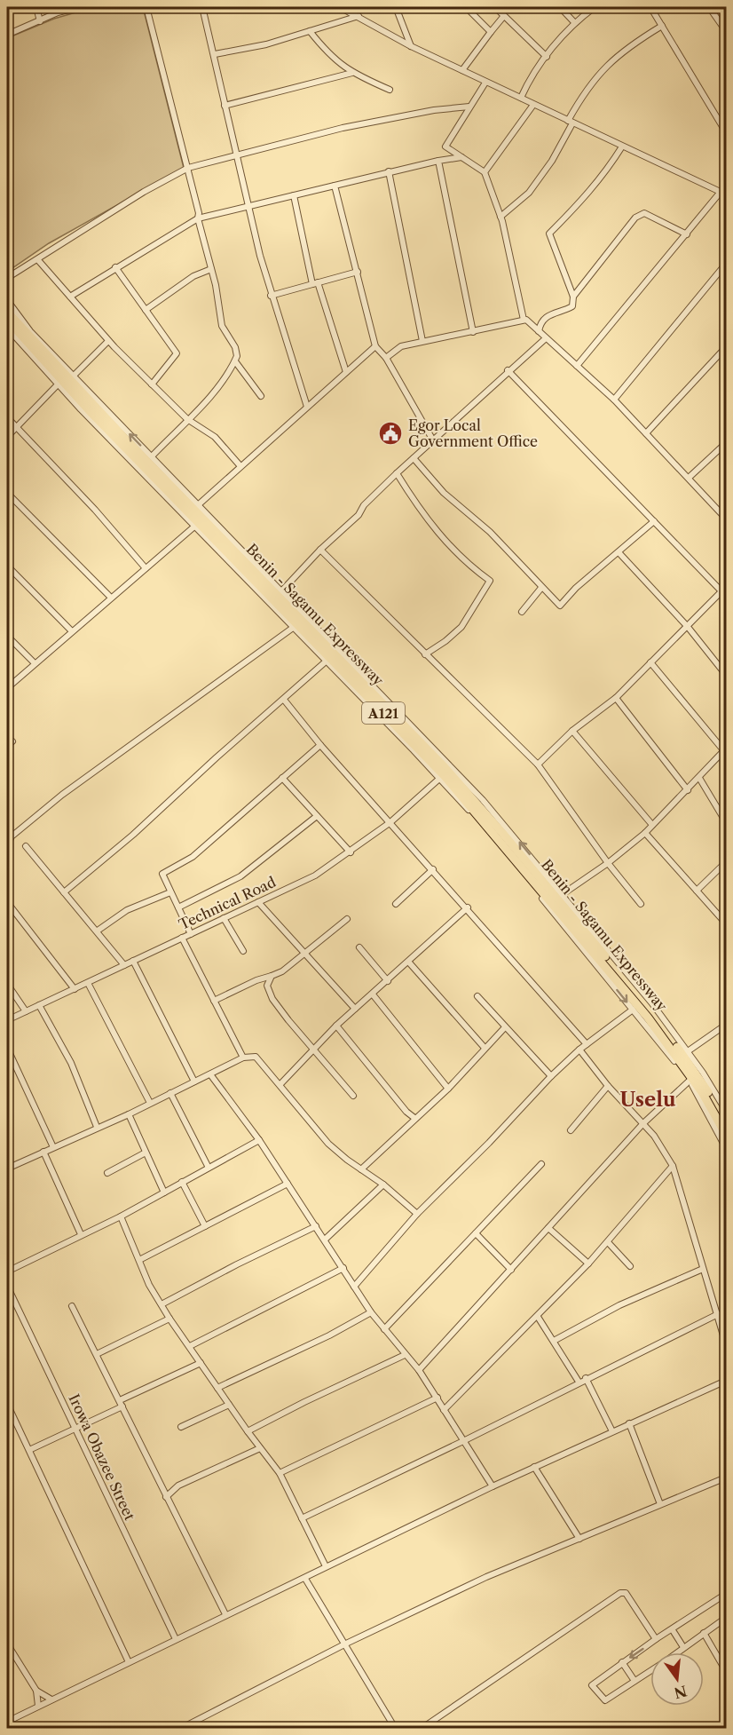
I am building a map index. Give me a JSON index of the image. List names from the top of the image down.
{
  "streets": {
    "highway": ["Benin - Sagamu Expressway", "A121"],
    "street": ["Technical Road", "Irowa Obazee Street"]
  },
  "crossings": [
    ["Benin - Sagamu Expressway", "A121"]
  ],
  "districts": ["Uselu"],
  "places": {
    "public building": ["Egor Local Government Office"]
  },
  "north": "bottom"
}
